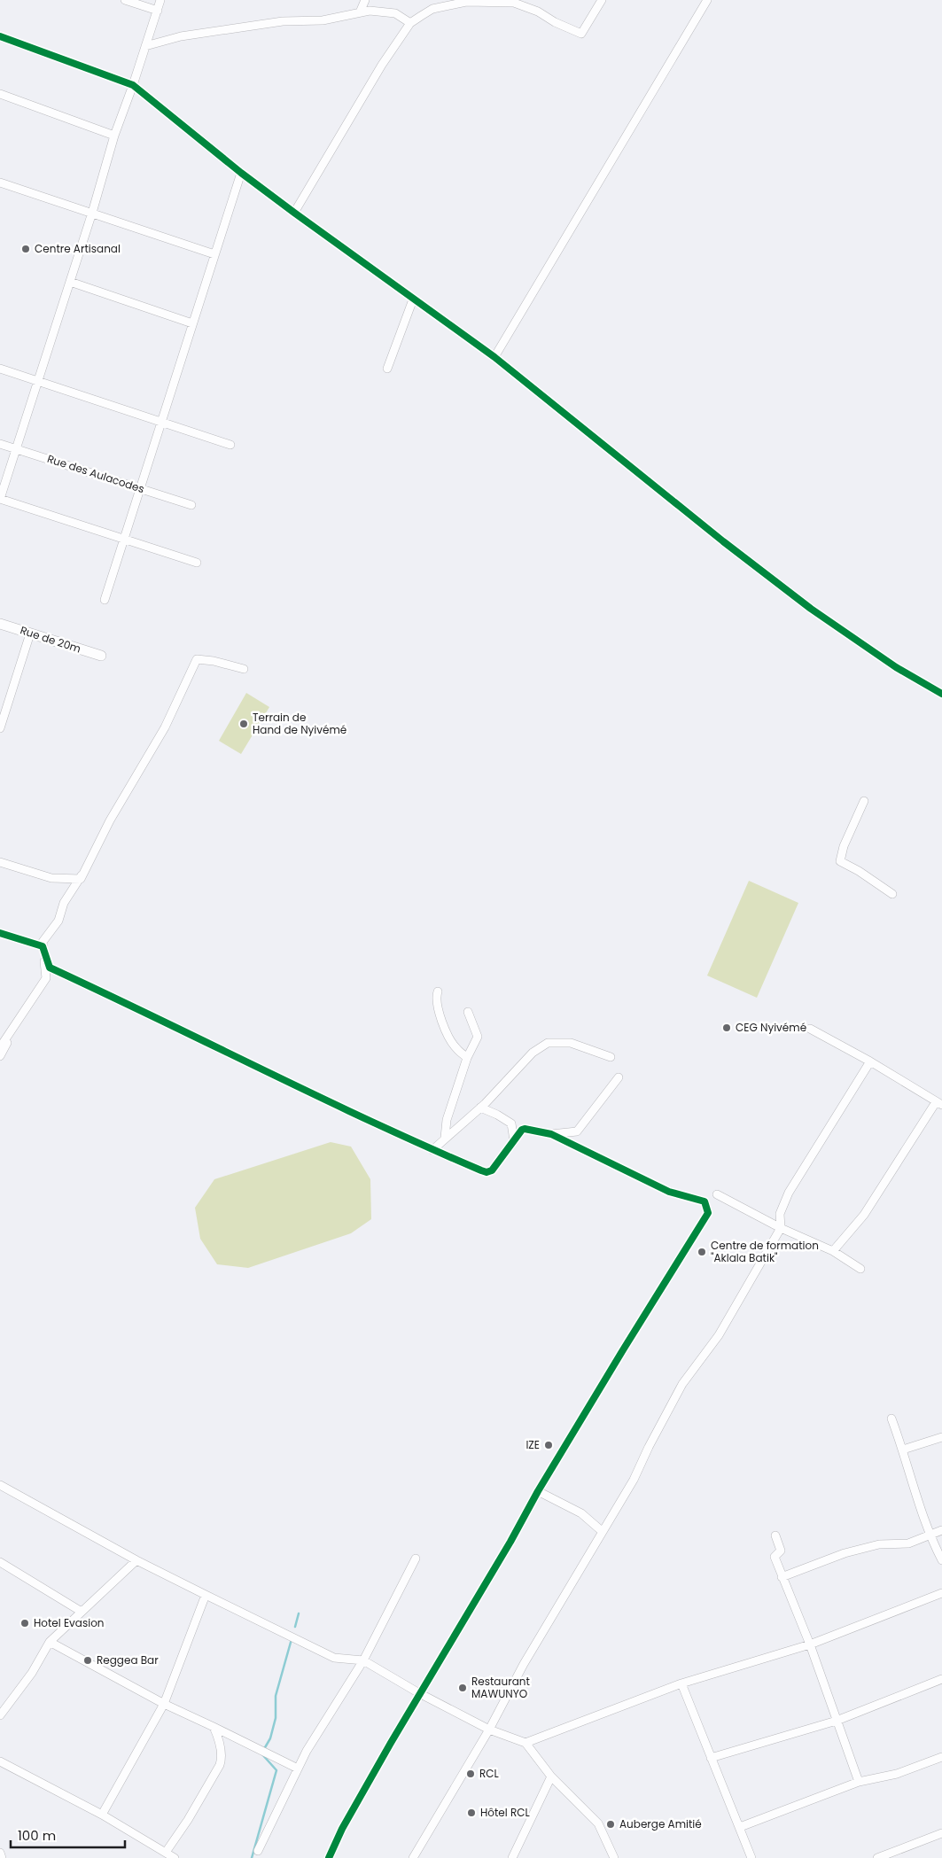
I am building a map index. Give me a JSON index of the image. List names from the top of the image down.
{
  "streets": {
    "street": ["Rue des Aulacodes", "Rue de 20m"]
  },
  "places": [
    "Centre Artisanal",
    "Terrain de Hand de Nyivémé",
    "CEG Nyivémé",
    "Centre de formation \"Aklala Batik\"",
    "IZE",
    "Hotel Evasion",
    "Reggea Bar",
    "Restaurant MAWUNYO",
    "RCL",
    "Hôtel RCL",
    "Auberge Amitié"
  ],
  "scale_bar": "100 m"
}
